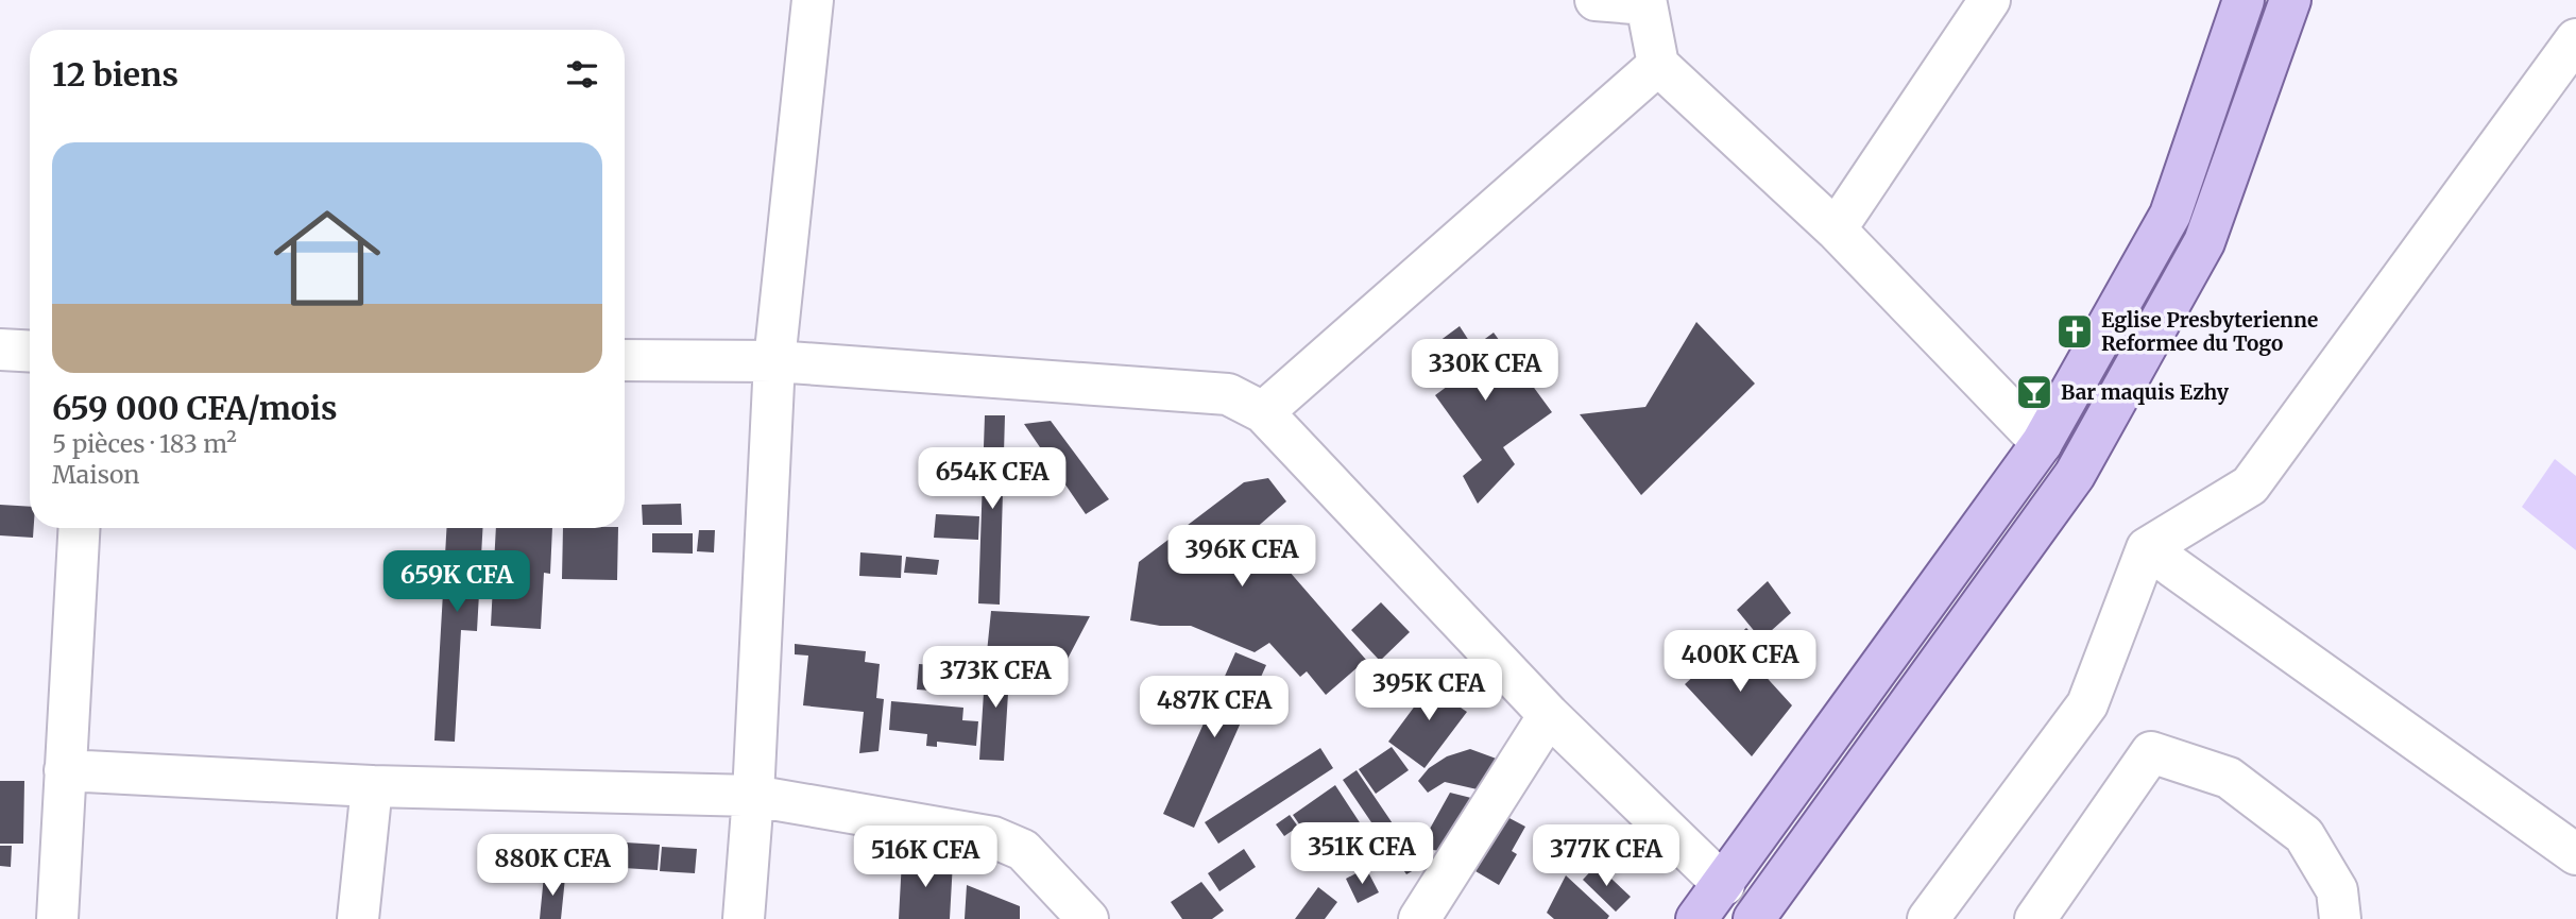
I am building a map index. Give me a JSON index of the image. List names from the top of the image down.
{
  "places": {
    "church": ["Eglise Presbyterienne Reformee du Togo"],
    "bar": ["Bar maquis Ezhy"]
  },
  "page": {
    "heading": "12 biens",
    "list": [
      {
        "name": "659 000 CFA/mois",
        "note": "5 pièces · 183 m² · Maison"
      }
    ],
    "price": [
      "330K CFA",
      "654K CFA",
      "396K CFA",
      "659K CFA",
      "400K CFA",
      "373K CFA",
      "395K CFA",
      "487K CFA",
      "351K CFA",
      "377K CFA",
      "516K CFA",
      "880K CFA"
    ]
  }
}
